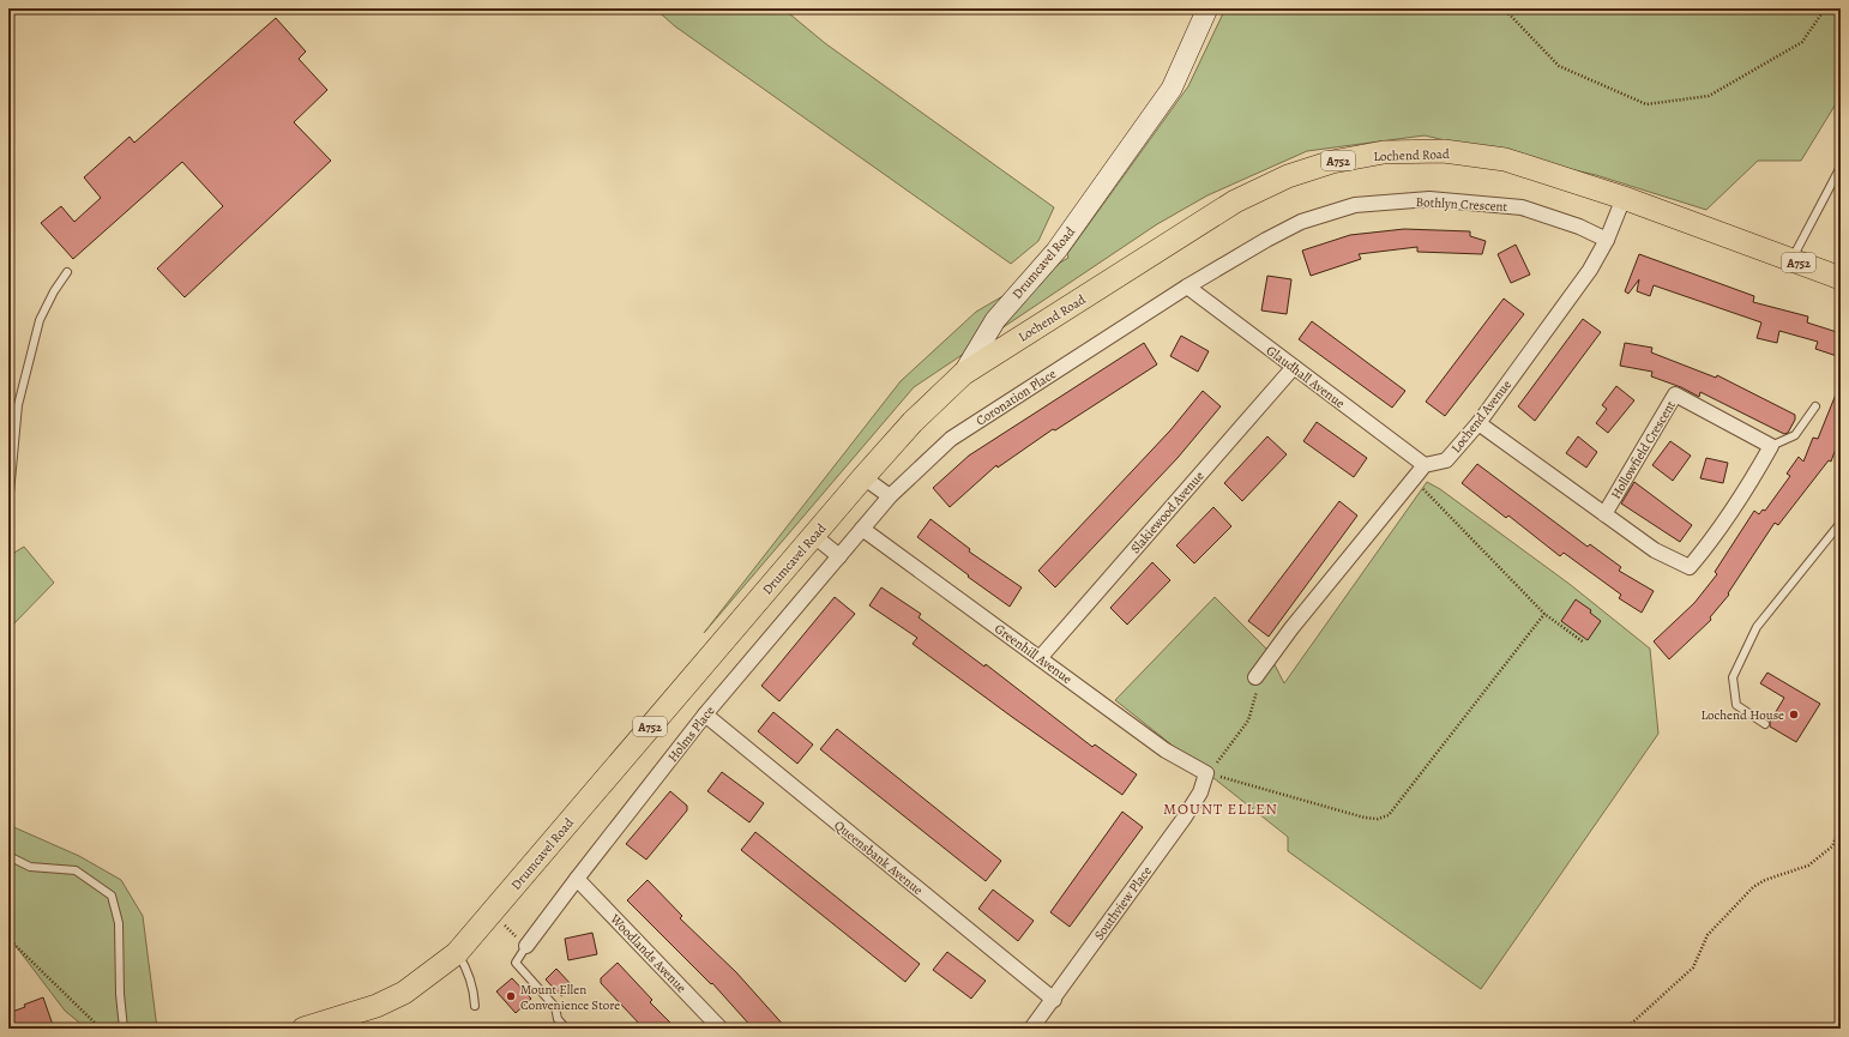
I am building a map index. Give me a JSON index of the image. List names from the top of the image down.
{
  "streets": {
    "main road": ["Lochend Road", "A752", "Drumcavel Road"],
    "street": [
      "Bothlyn Crescent",
      "Glaudhall Avenue",
      "Coronation Place",
      "Lochend Avenue",
      "Hollowfield Crescent",
      "Slakiewood Avenue",
      "Greenhill Avenue",
      "Holms Place",
      "Queensbank Avenue",
      "Southview Place",
      "Woodlands Avenue"
    ]
  },
  "crossings": [
    ["Lochend Road", "Drumcavel Road"],
    ["Lochend Road", "Lochend Avenue"],
    ["Bothlyn Crescent", "Glaudhall Avenue"],
    ["Bothlyn Crescent", "Coronation Place"],
    ["Bothlyn Crescent", "Lochend Avenue"],
    ["Glaudhall Avenue", "Coronation Place"],
    ["Glaudhall Avenue", "Lochend Avenue"],
    ["Glaudhall Avenue", "Slakiewood Avenue"],
    ["Coronation Place", "Greenhill Avenue"],
    ["Coronation Place", "Holms Place"],
    ["Lochend Avenue", "Hollowfield Crescent"],
    ["Slakiewood Avenue", "Greenhill Avenue"],
    ["Greenhill Avenue", "Holms Place"],
    ["Greenhill Avenue", "Southview Place"],
    ["Holms Place", "Queensbank Avenue"],
    ["Holms Place", "Woodlands Avenue"],
    ["Queensbank Avenue", "Southview Place"]
  ],
  "districts": ["MOUNT ELLEN"],
  "places": ["Lochend House", "Mount Ellen Convenience Store"]
}
